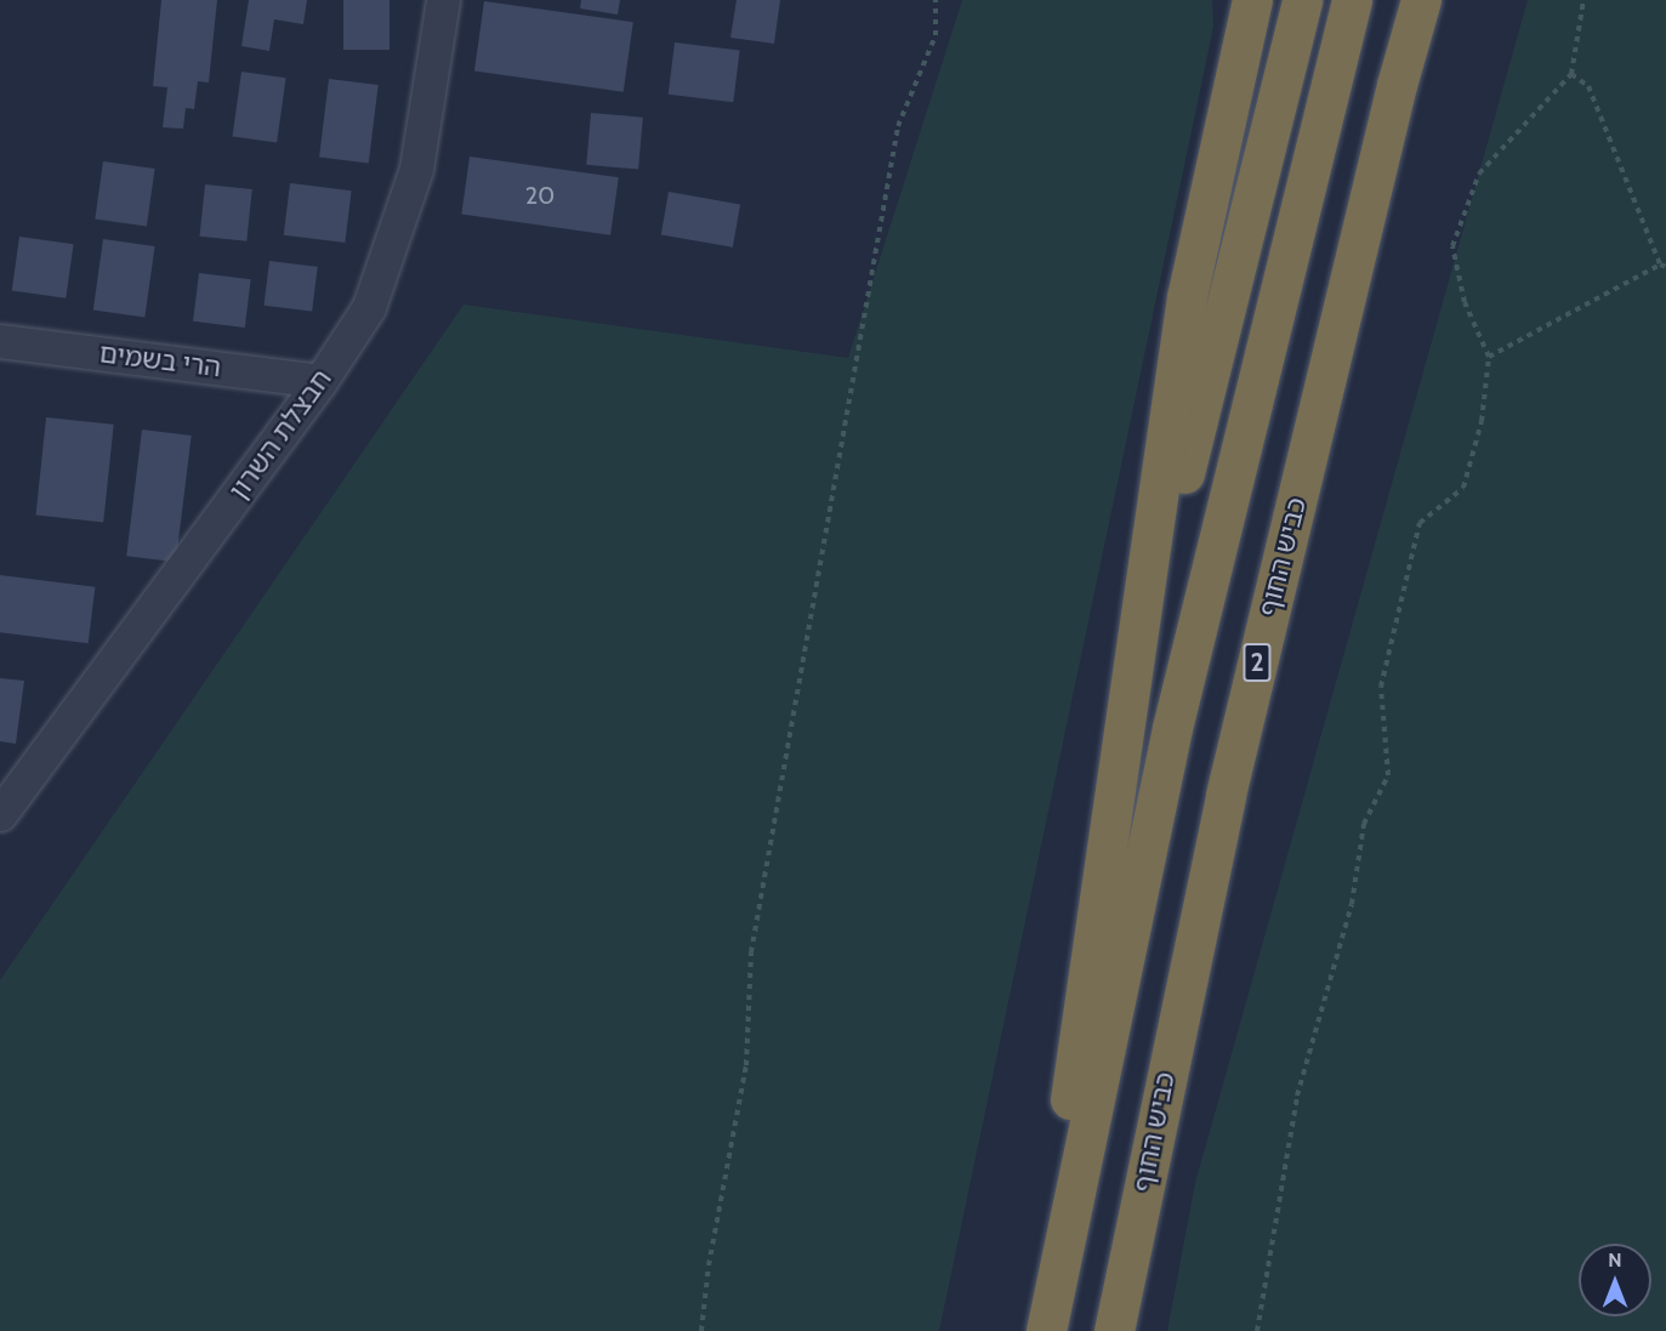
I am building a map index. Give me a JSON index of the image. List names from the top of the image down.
{
  "streets": {
    "highway": ["כביש החוף", "2"],
    "street": ["הרי בשמים", "חבצלת השרון"]
  },
  "crossings": [
    ["הרי בשמים", "חבצלת השרון"]
  ],
  "house_numbers": ["20"],
  "north": "top"
}
